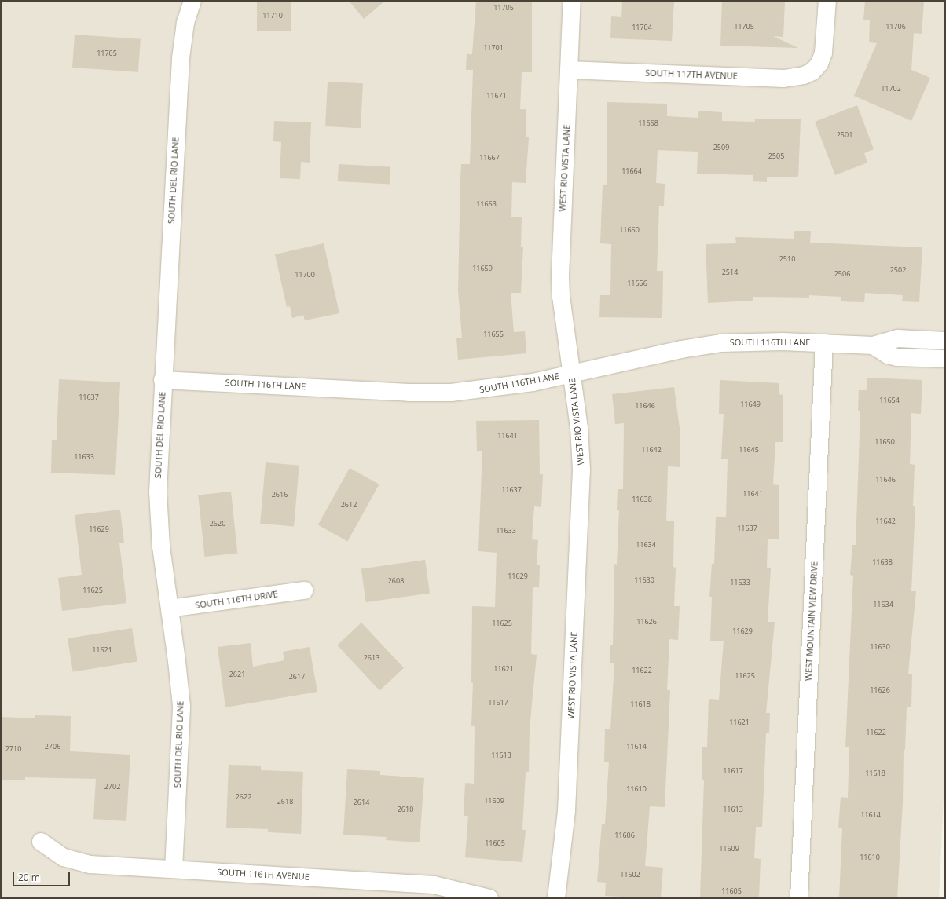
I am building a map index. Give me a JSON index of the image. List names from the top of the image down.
{
  "streets": {
    "street": [
      "SOUTH 117TH AVENUE",
      "WEST RIO VISTA LANE",
      "SOUTH DEL RIO LANE",
      "SOUTH 116TH LANE",
      "SOUTH 116TH DRIVE",
      "WEST MOUNTAIN VIEW DRIVE",
      "SOUTH 116TH AVENUE"
    ]
  },
  "crossings": [
    ["SOUTH 117TH AVENUE", "WEST RIO VISTA LANE"],
    ["WEST RIO VISTA LANE", "SOUTH 116TH LANE"],
    ["SOUTH DEL RIO LANE", "SOUTH 116TH LANE"],
    ["SOUTH DEL RIO LANE", "SOUTH 116TH DRIVE"],
    ["SOUTH DEL RIO LANE", "SOUTH 116TH AVENUE"],
    ["SOUTH 116TH LANE", "WEST MOUNTAIN VIEW DRIVE"]
  ],
  "house_numbers": [
    "11705",
    "11710",
    "11705",
    "11706",
    "11704",
    "11701",
    "11705",
    "11702",
    "11671",
    "11668",
    "2501",
    "2509",
    "2505",
    "11667",
    "11664",
    "11663",
    "11660",
    "2510",
    "11659",
    "2502",
    "2514",
    "2506",
    "11700",
    "11656",
    "11655",
    "11637",
    "11654",
    "11649",
    "11646",
    "11641",
    "11650",
    "11642",
    "11645",
    "11633",
    "11646",
    "11637",
    "11641",
    "2616",
    "11638",
    "2612",
    "11642",
    "2620",
    "11637",
    "11629",
    "11633",
    "11634",
    "11638",
    "11629",
    "11630",
    "2608",
    "11633",
    "11625",
    "11634",
    "11626",
    "11625",
    "11629",
    "11630",
    "11621",
    "2613",
    "11621",
    "11622",
    "2621",
    "11625",
    "2617",
    "11626",
    "11617",
    "11618",
    "11621",
    "11622",
    "2706",
    "11614",
    "2710",
    "11613",
    "11617",
    "11618",
    "2702",
    "11610",
    "2622",
    "11609",
    "2618",
    "2614",
    "2610",
    "11613",
    "11614",
    "11606",
    "11605",
    "11609",
    "11610",
    "11602",
    "11605"
  ],
  "scale_bar": "20 m"
}
